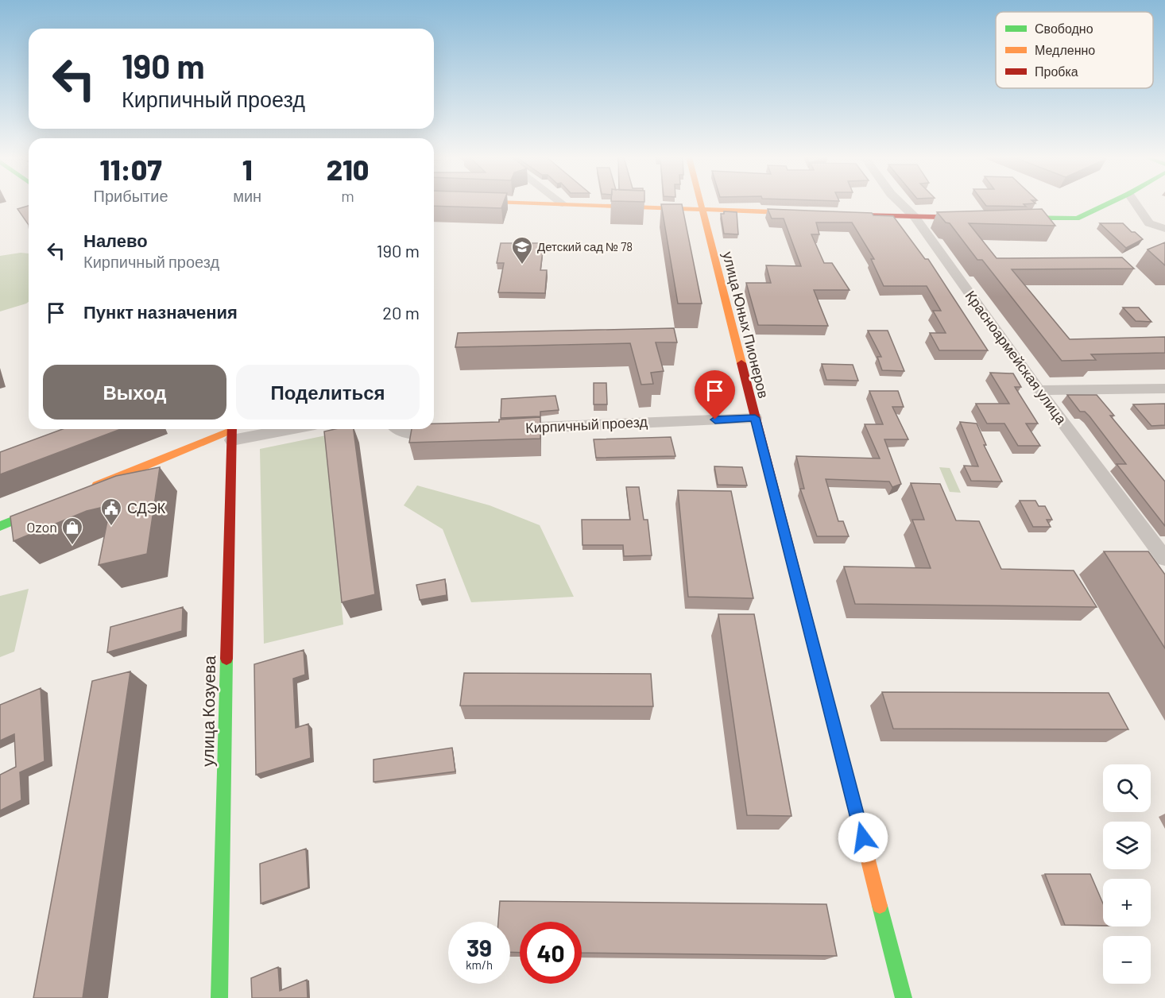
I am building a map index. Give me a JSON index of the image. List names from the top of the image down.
{
  "streets": {
    "street": [
      "улица Юных Пионеров",
      "Красноармейская улица",
      "Кирпичный проезд",
      "улица Козуева"
    ]
  },
  "crossings": [
    ["улица Юных Пионеров", "Кирпичный проезд"]
  ],
  "places": {
    "school or university": ["Детский сад № 78"],
    "public building": ["СДЭК"],
    "shop": ["Ozon"]
  },
  "legend": ["Свободно", "Медленно", "Пробка"],
  "page": {
    "turn": ["190 m", "Кирпичный проезд"],
    "eta": [
      "11:07",
      "Прибытие",
      "1",
      "мин",
      "210",
      "m"
    ],
    "list": [
      {
        "name": "Налево",
        "note": "Кирпичный проезд",
        "value": "190 m"
      },
      {
        "name": "Пункт назначения",
        "value": "20 m"
      }
    ],
    "buttons": ["Выход", "Поделиться"],
    "map_buttons": ["+", "−"],
    "speed": "39 km/h",
    "limit": "40"
  }
}
